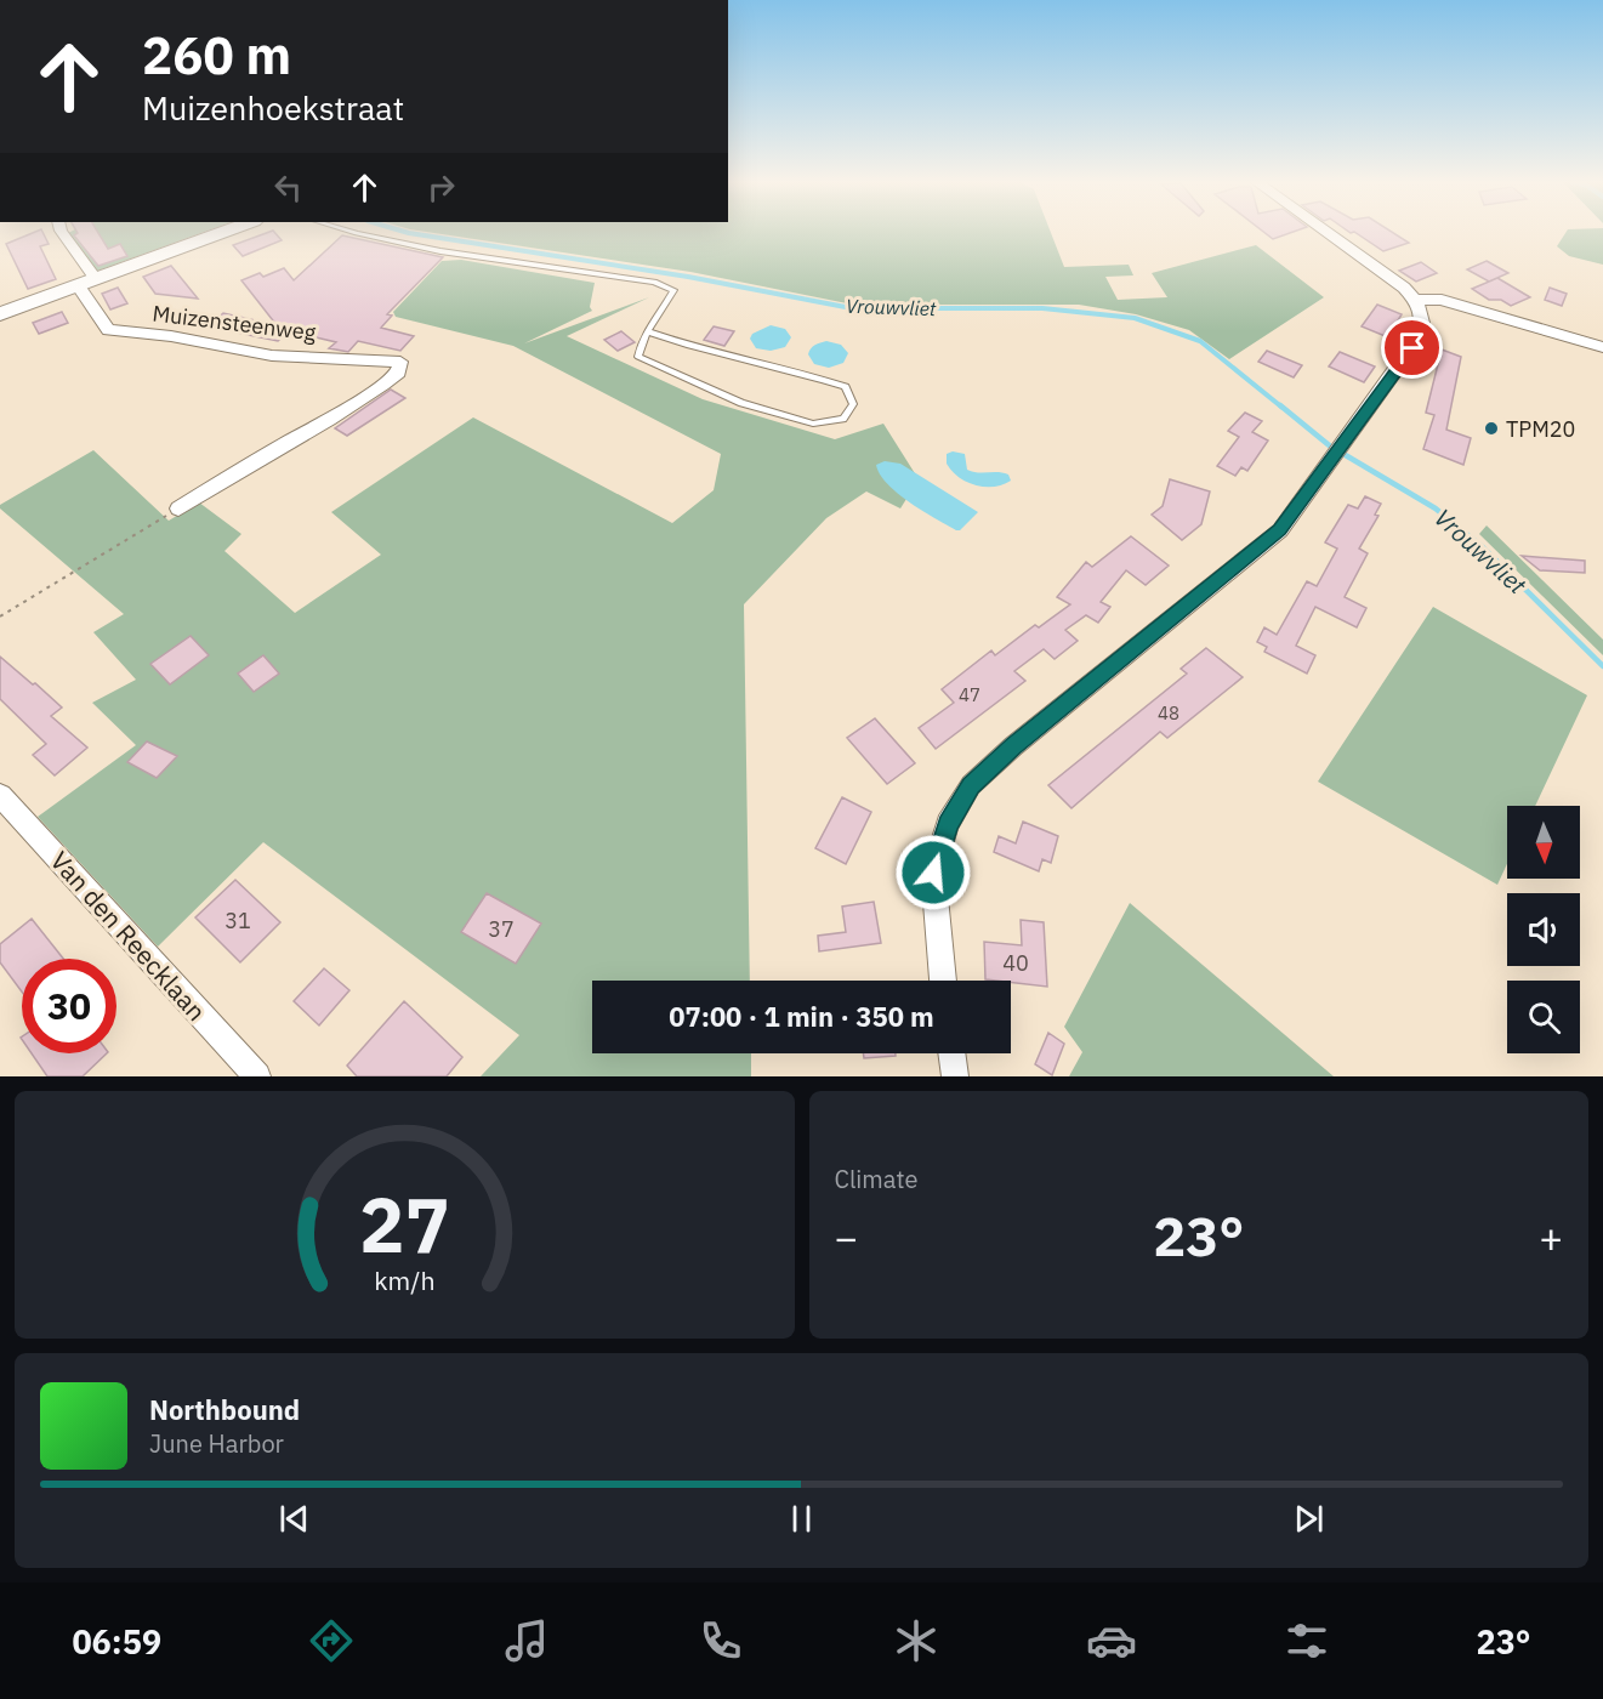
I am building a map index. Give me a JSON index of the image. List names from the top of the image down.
{
  "streets": {
    "street": ["Muizensteenweg", "Van den Reecklaan"]
  },
  "water": ["Vrouwvliet"],
  "places": ["TPM20"],
  "house_numbers": [
    "47",
    "48",
    "31",
    "37",
    "40"
  ],
  "north": "bottom",
  "page": {
    "turn": ["260 m", "Muizenhoekstraat"],
    "limit": "30",
    "trip": "07:00 · 1 min · 350 m",
    "tile": "Climate",
    "heat": ["−", "23°", "+"],
    "song": ["Northbound", "June Harbor"],
    "tabs": ["06:59", "23°"],
    "gauge": ["27", "km/h"]
  }
}
